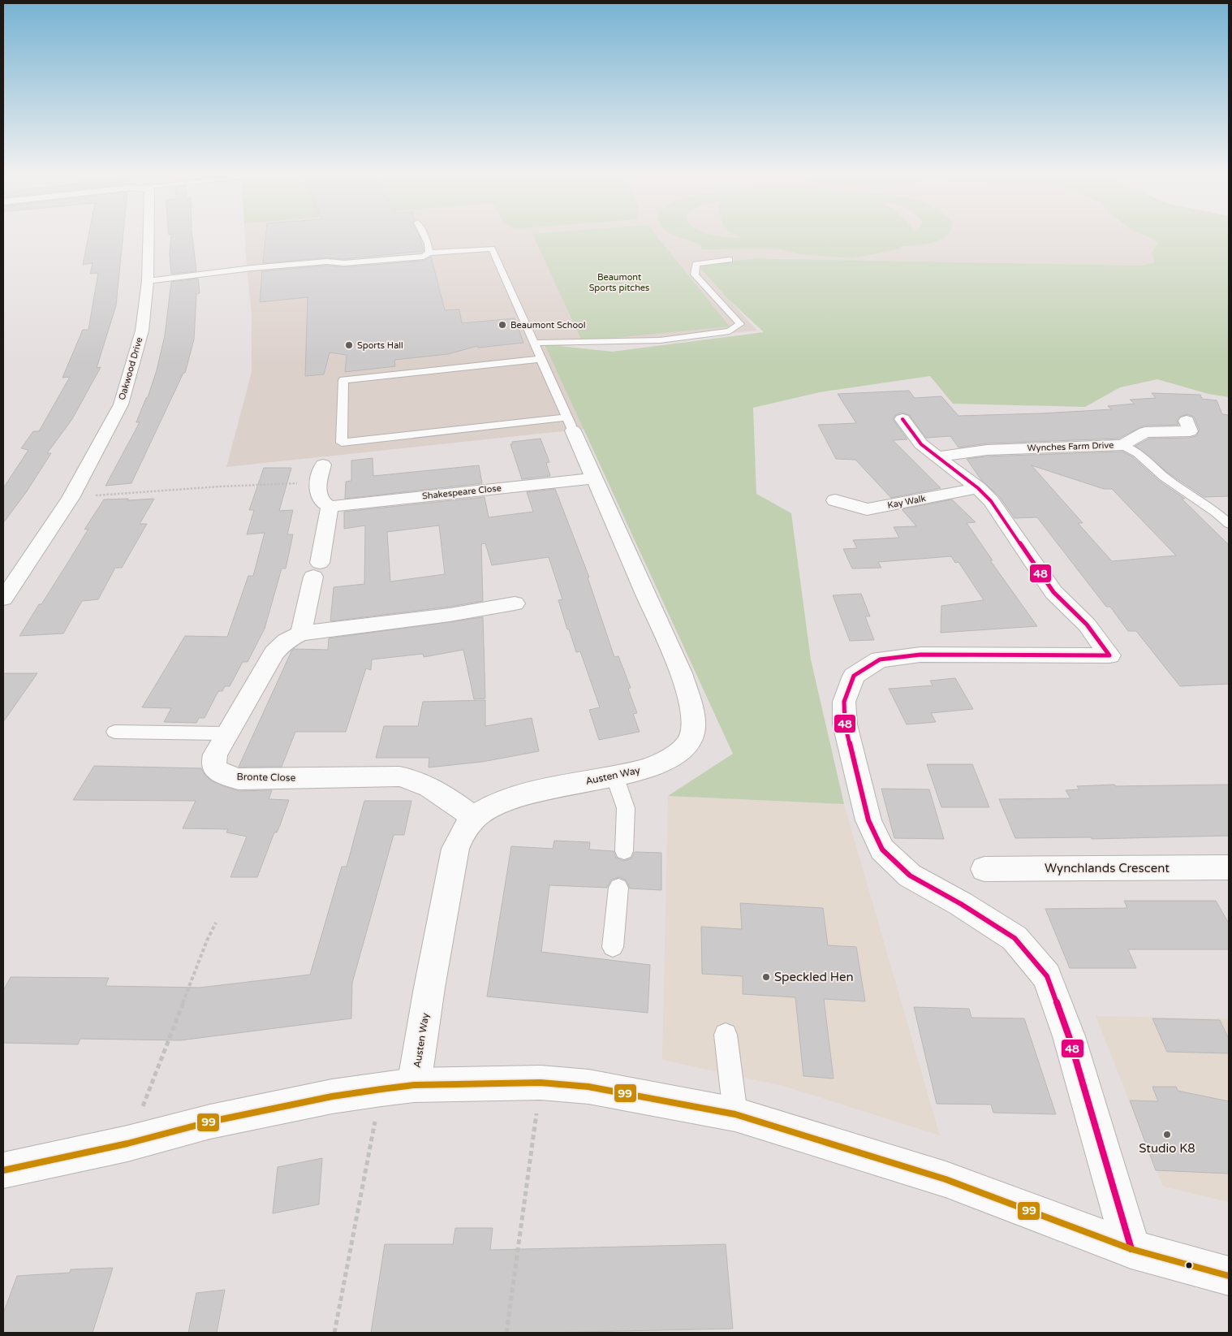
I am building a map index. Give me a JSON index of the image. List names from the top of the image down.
{
  "streets": {
    "street": [
      "Oakwood Drive",
      "Wynches Farm Drive",
      "Shakespeare Close",
      "Kay Walk",
      "Austen Way",
      "Bronte Close",
      "Wynchlands Crescent"
    ]
  },
  "crossings": [
    ["Shakespeare Close", "Austen Way"],
    ["Austen Way", "Bronte Close"]
  ],
  "parks": ["Beaumont Sports pitches"],
  "places": [
    "Beaumont School",
    "Sports Hall",
    "Speckled Hen",
    "Studio K8"
  ],
  "lines": ["transit line 48", "transit line 99"]
}
